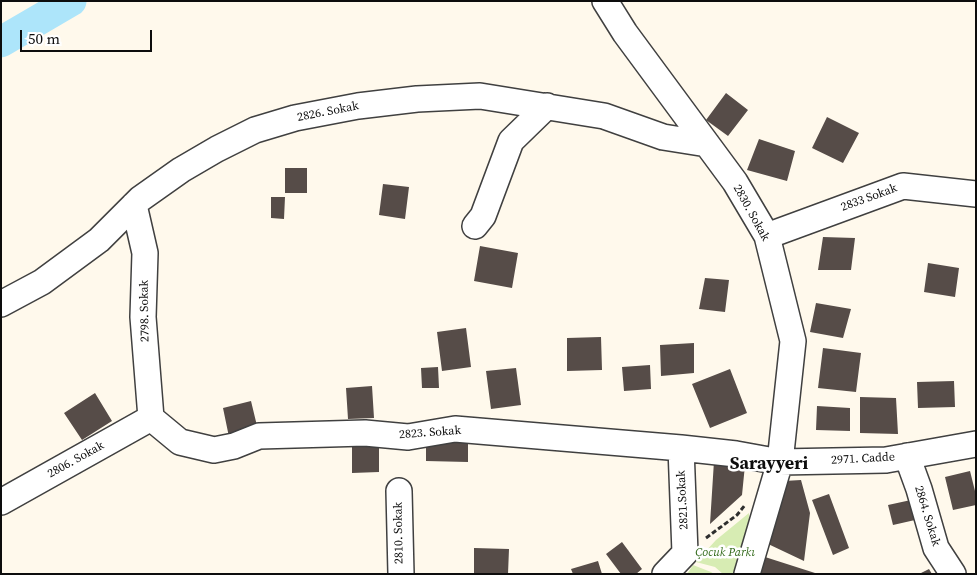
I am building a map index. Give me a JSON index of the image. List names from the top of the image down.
{
  "streets": {
    "street": [
      "2826. Sokak",
      "2833 Sokak",
      "2830. Sokak",
      "2798. Sokak",
      "2823. Sokak",
      "2971. Cadde",
      "2806. Sokak",
      "2821.Sokak",
      "2864. Sokak",
      "2810. Sokak"
    ]
  },
  "crossings": [
    ["2826. Sokak", "2830. Sokak"],
    ["2826. Sokak", "2798. Sokak"],
    ["2833 Sokak", "2830. Sokak"],
    ["2830. Sokak", "2823. Sokak"],
    ["2830. Sokak", "2971. Cadde"],
    ["2798. Sokak", "2823. Sokak"],
    ["2798. Sokak", "2806. Sokak"],
    ["2823. Sokak", "2971. Cadde"],
    ["2823. Sokak", "2806. Sokak"],
    ["2823. Sokak", "2821.Sokak"],
    ["2971. Cadde", "2864. Sokak"]
  ],
  "districts": ["Sarayyeri"],
  "parks": ["Çocuk Parkı"],
  "scale_bar": "50 m"
}
